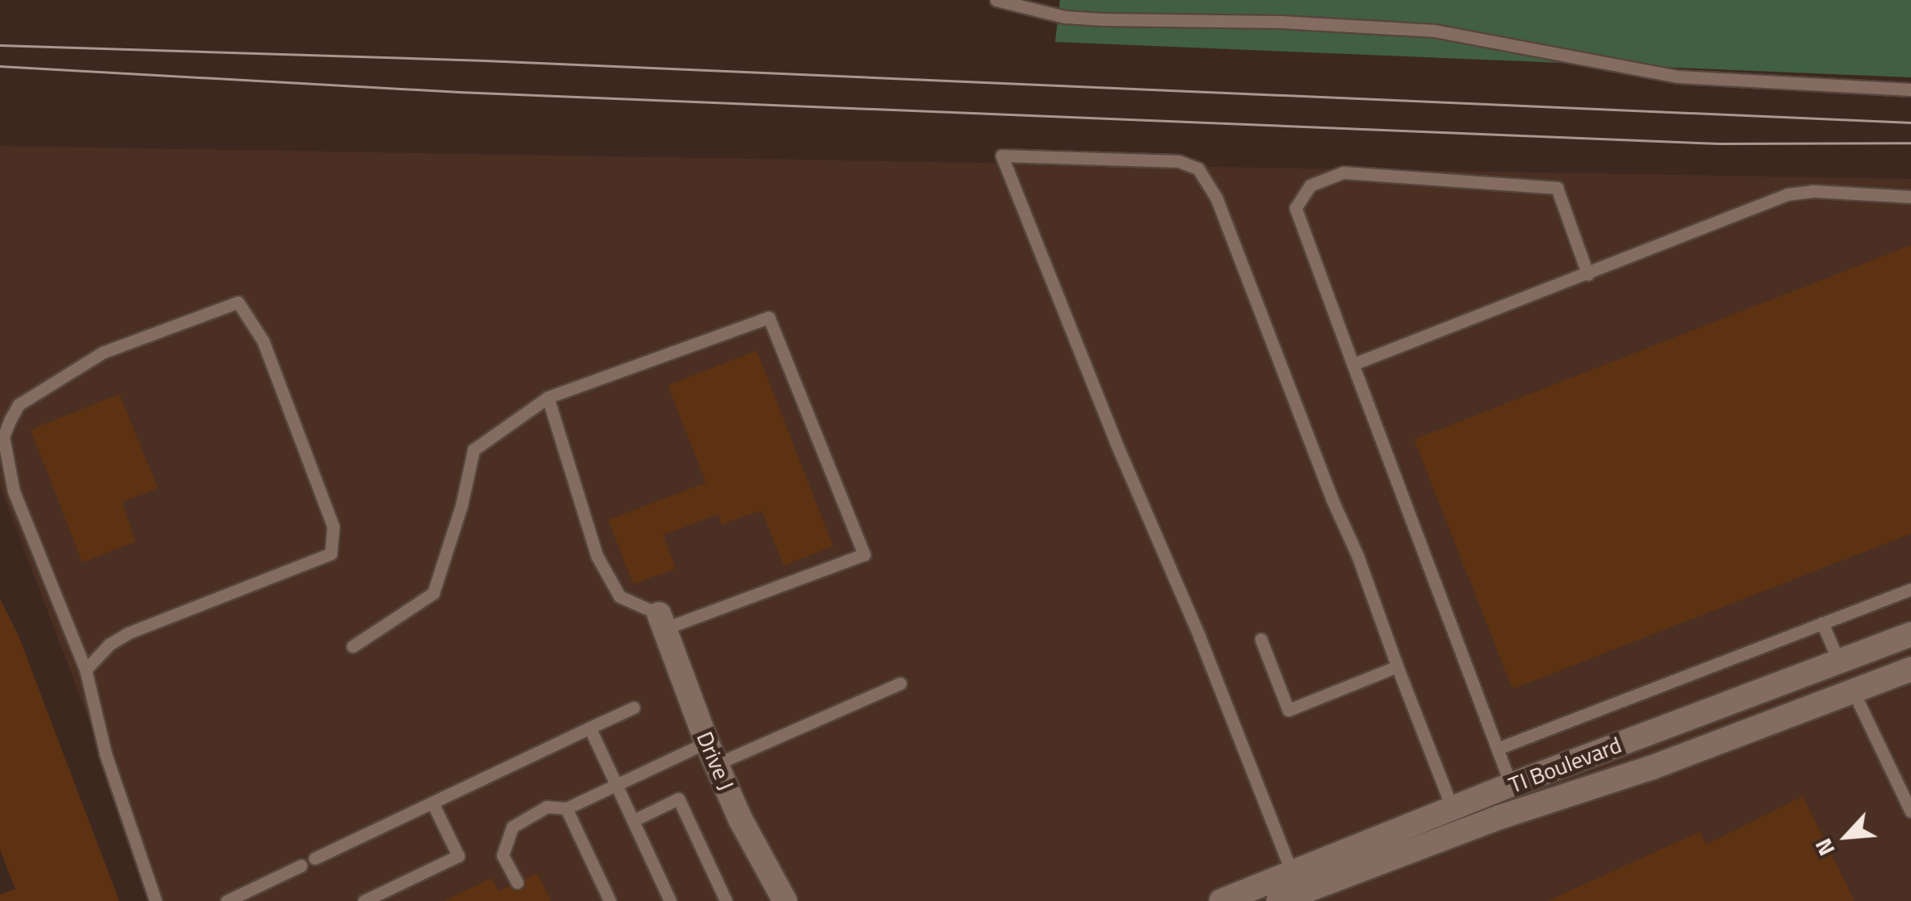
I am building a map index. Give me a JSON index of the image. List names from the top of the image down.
{
  "streets": {
    "street": ["Drive J", "TI Boulevard"]
  },
  "north": "bottom left"
}
